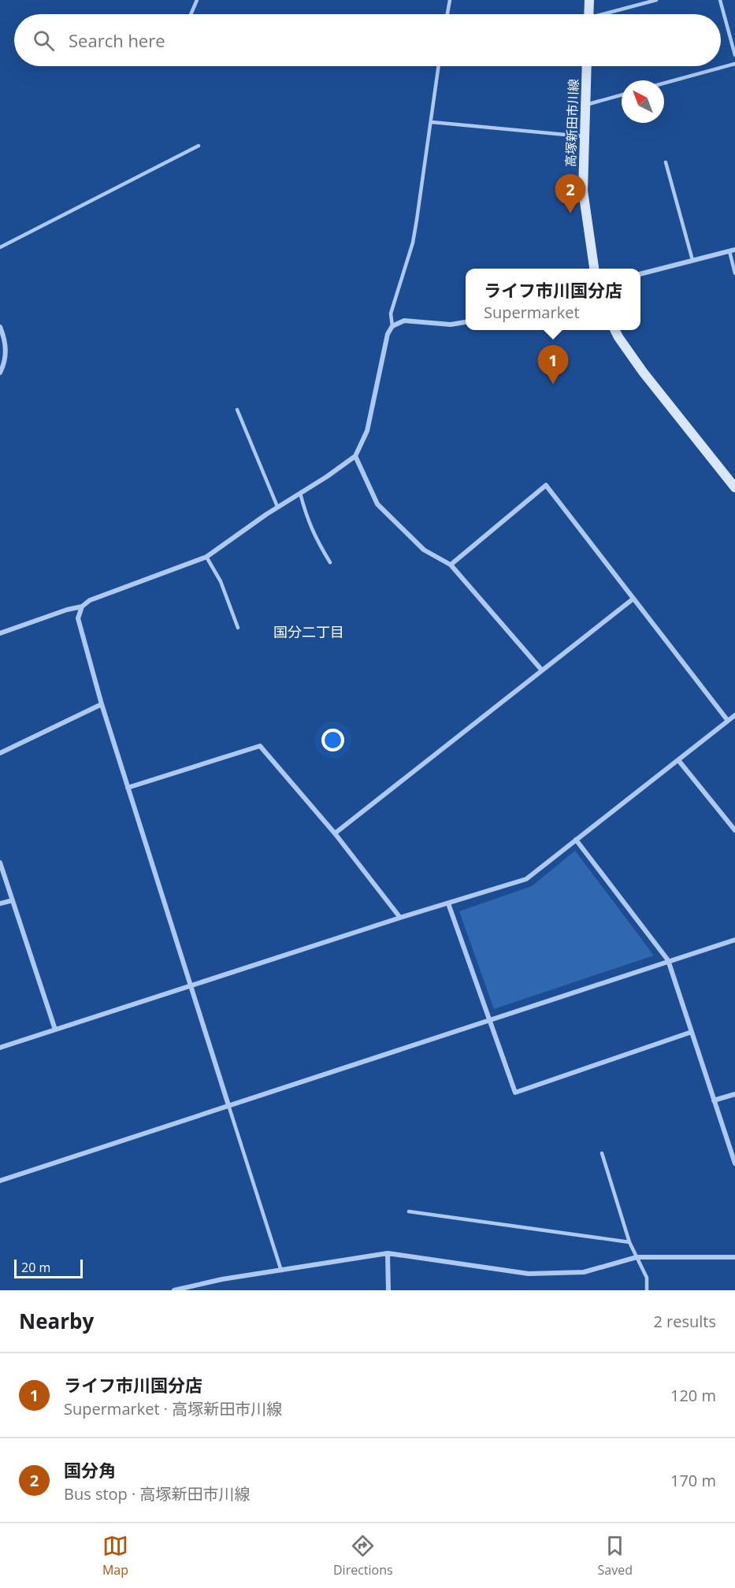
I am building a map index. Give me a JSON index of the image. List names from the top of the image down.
{
  "streets": {
    "main road": ["高塚新田市川線"]
  },
  "districts": ["国分二丁目"],
  "scale_bar": "20 m",
  "north": "top left",
  "page": {
    "search": "Search here",
    "pins": ["2", "1"],
    "popup": ["ライフ市川国分店", "Supermarket"],
    "scale": "20 m",
    "heading": ["Nearby", "2 results"],
    "list": [
      {
        "mark": "1",
        "name": "ライフ市川国分店",
        "note": "Supermarket · 高塚新田市川線",
        "value": "120 m"
      },
      {
        "mark": "2",
        "name": "国分角",
        "note": "Bus stop · 高塚新田市川線",
        "value": "170 m"
      }
    ],
    "nav": ["Map", "Directions", "Saved"]
  }
}
